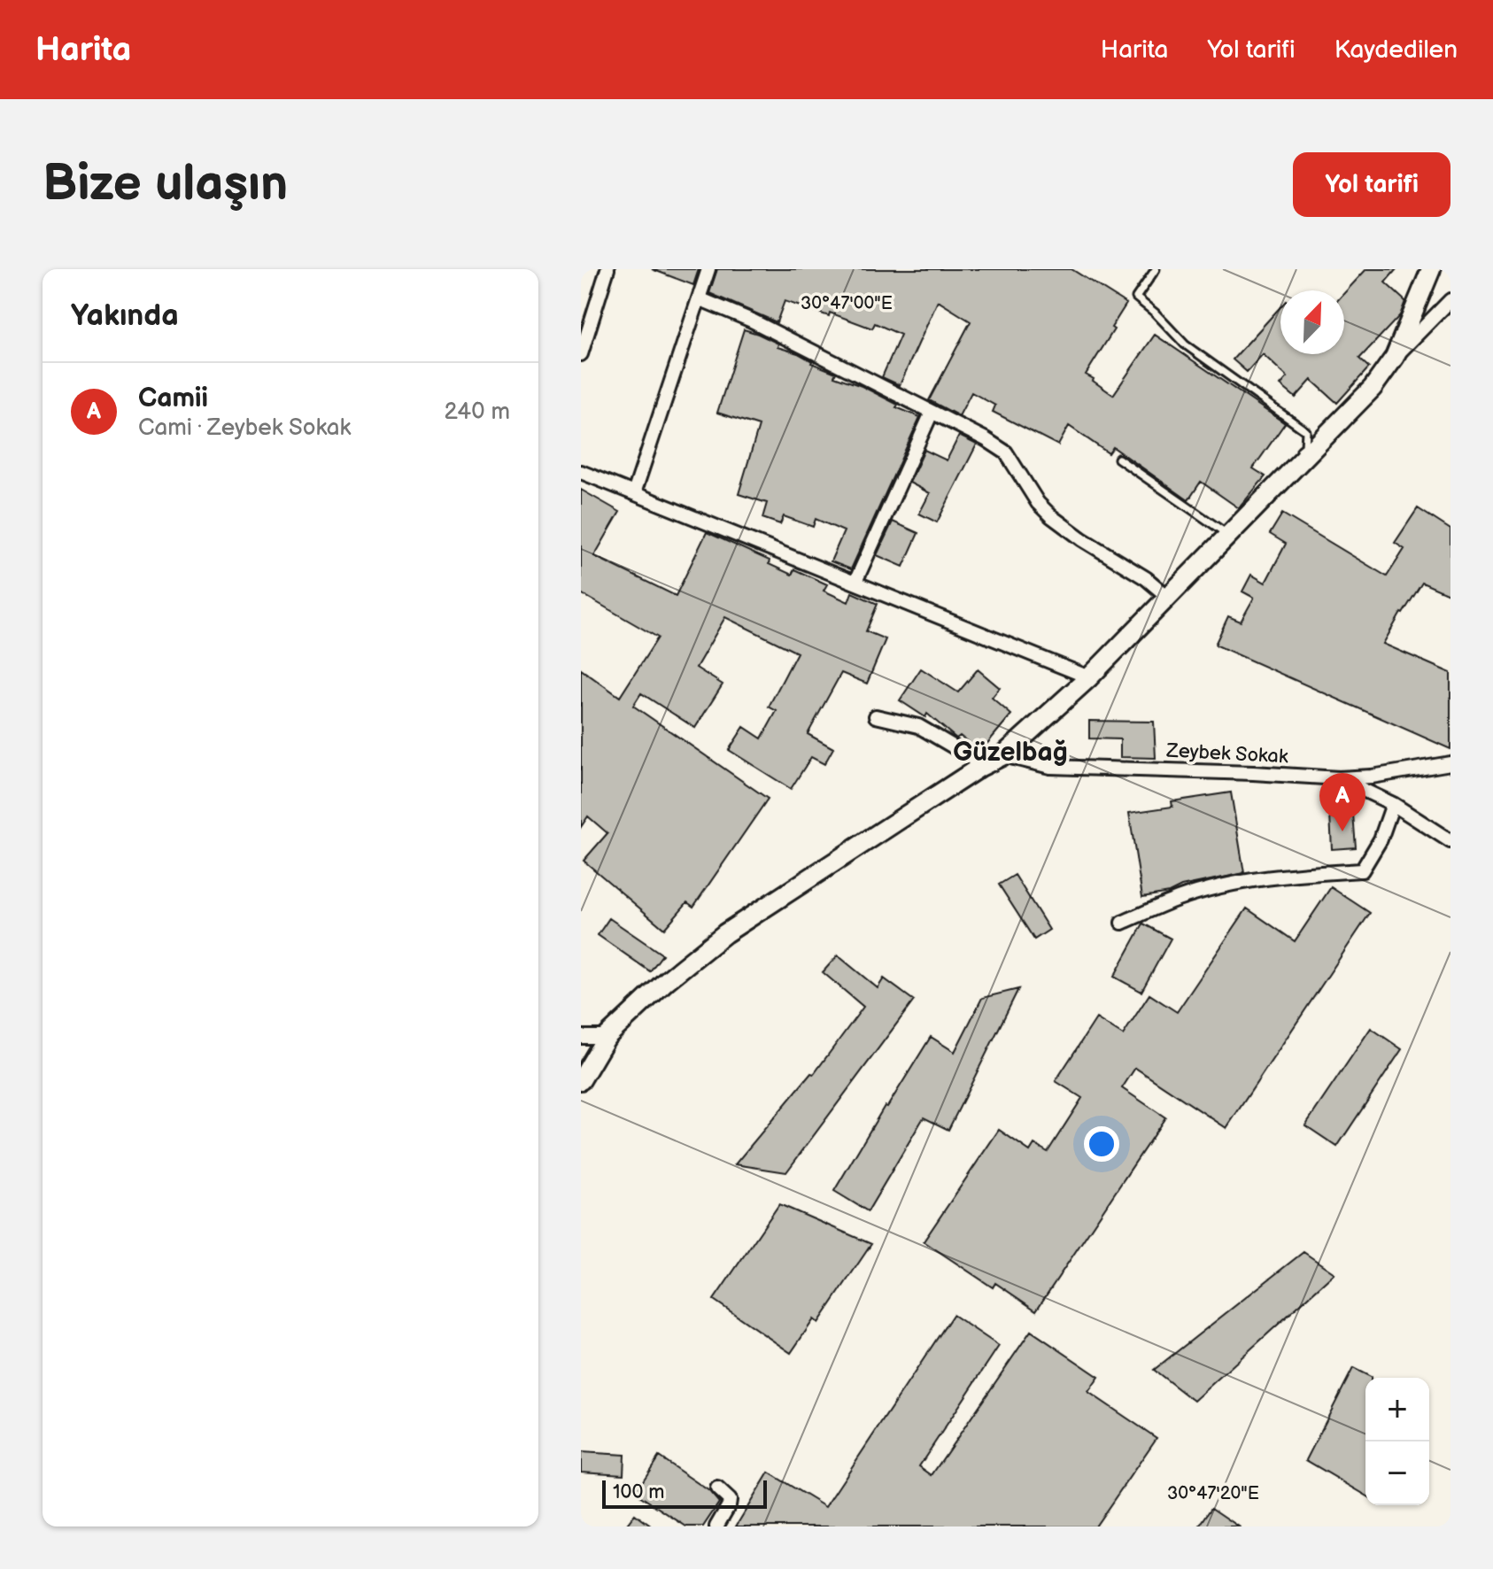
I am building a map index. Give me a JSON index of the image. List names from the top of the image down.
{
  "streets": {
    "street": ["Zeybek Sokak"]
  },
  "districts": ["Güzelbağ"],
  "scale_bar": "100 m",
  "north": "top right",
  "page": {
    "header": "Harita",
    "nav": ["Harita", "Yol tarifi", "Kaydedilen"],
    "buttons": "Yol tarifi",
    "title": "Bize ulaşın",
    "heading": "Yakında",
    "list": [
      {
        "mark": "A",
        "name": "Camii",
        "note": "Cami · Zeybek Sokak",
        "value": "240 m"
      }
    ],
    "pins": "A",
    "map_buttons": ["+", "−"],
    "scale": "100 m"
  },
  "coordinates": ["30°47'00\"E", "30°47'20\"E"]
}
